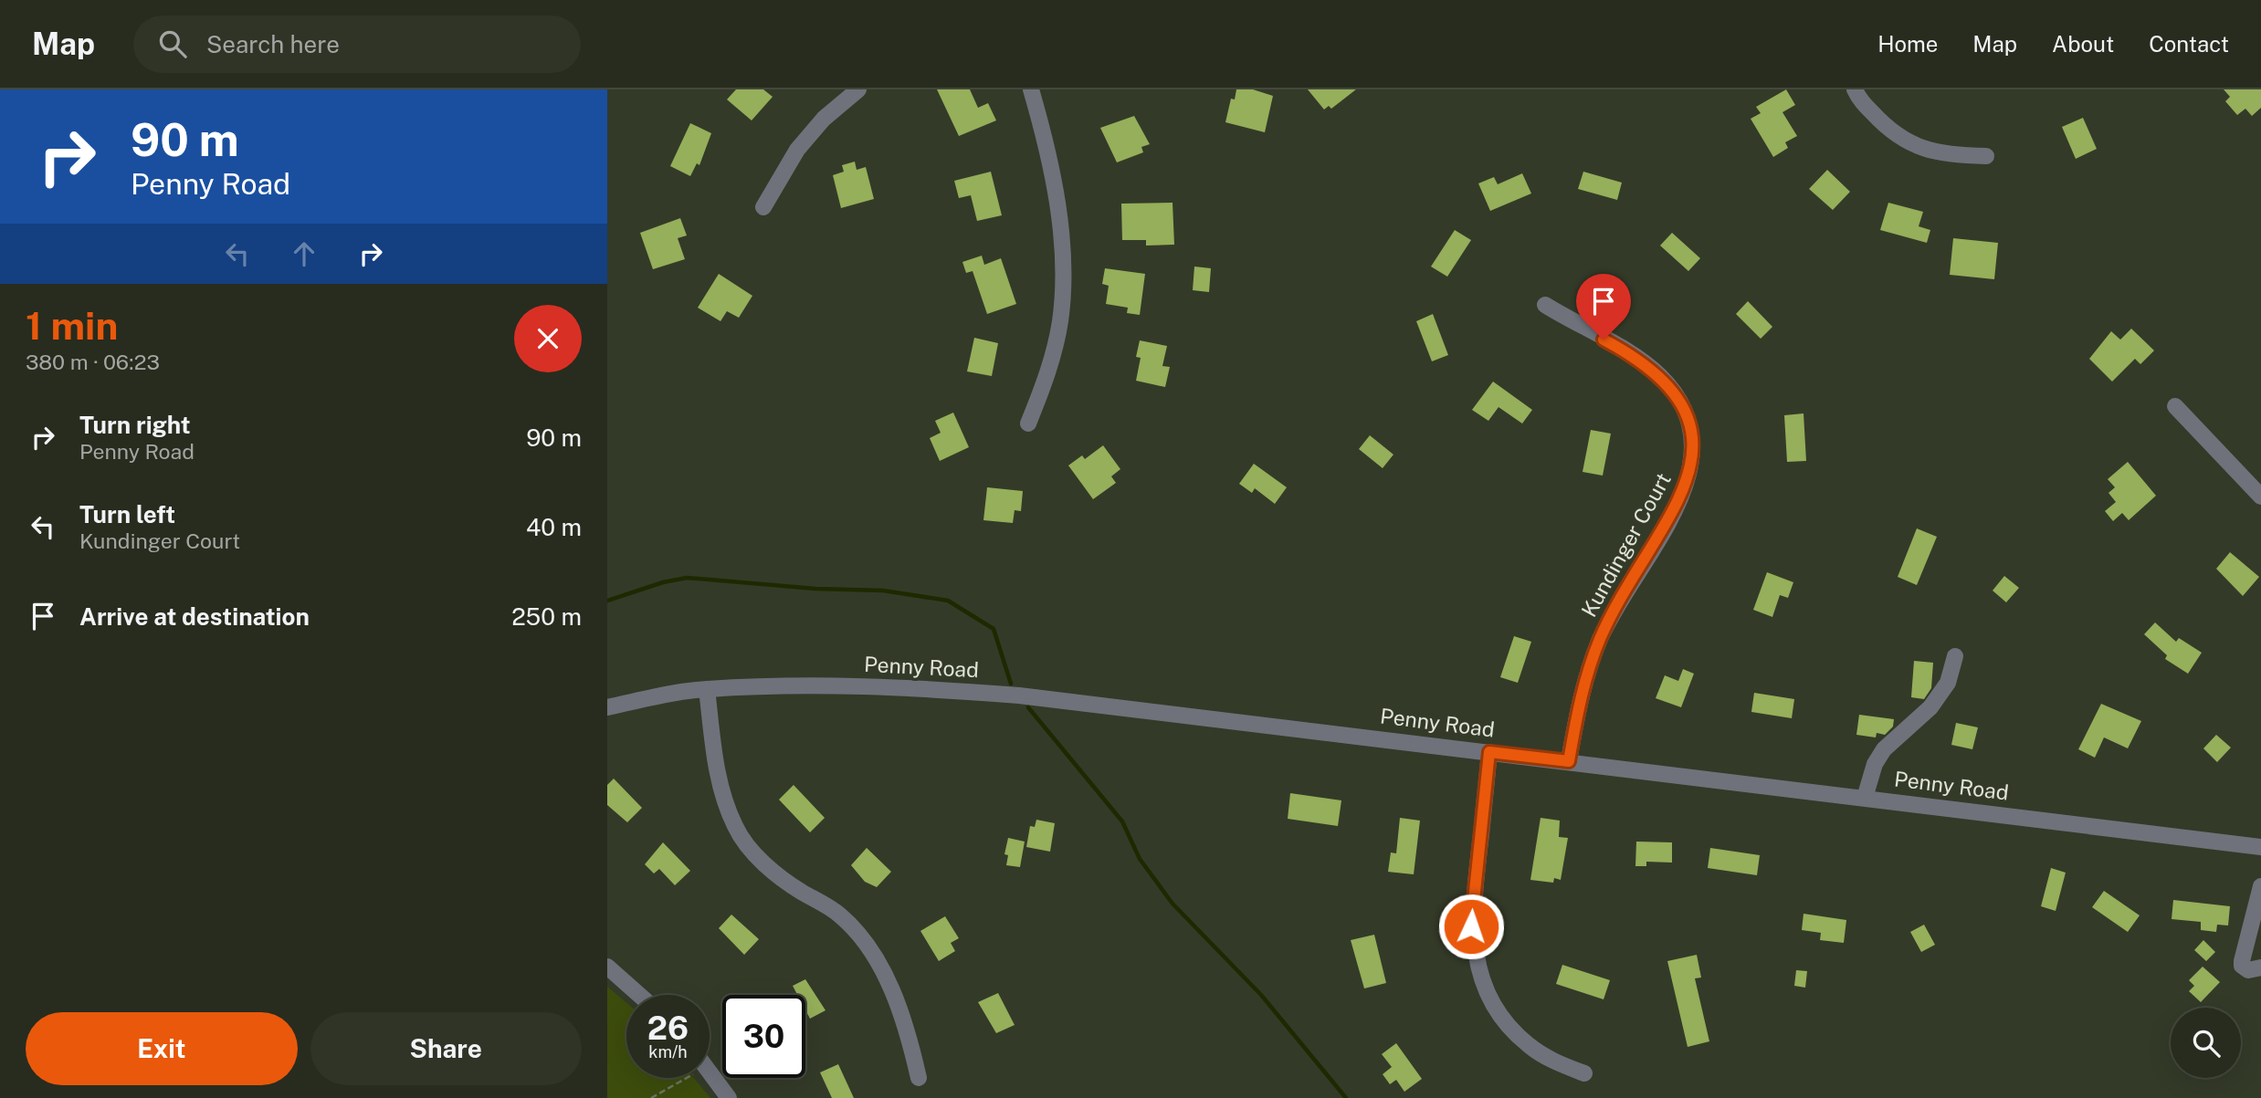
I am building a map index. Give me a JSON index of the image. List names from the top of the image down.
{
  "streets": {
    "street": ["Kundinger Court", "Penny Road"]
  },
  "crossings": [
    ["Kundinger Court", "Penny Road"]
  ],
  "page": {
    "header": "Map",
    "search": "Search here",
    "nav": [
      "Home",
      "Map",
      "About",
      "Contact"
    ],
    "turn": ["90 m", "Penny Road"],
    "heading": ["1 min", "380 m · 06:23"],
    "list": [
      {
        "name": "Turn right",
        "note": "Penny Road",
        "value": "90 m"
      },
      {
        "name": "Turn left",
        "note": "Kundinger Court",
        "value": "40 m"
      },
      {
        "name": "Arrive at destination",
        "value": "250 m"
      }
    ],
    "speed": "26 km/h",
    "limit": "30",
    "buttons": ["Exit", "Share"]
  }
}
